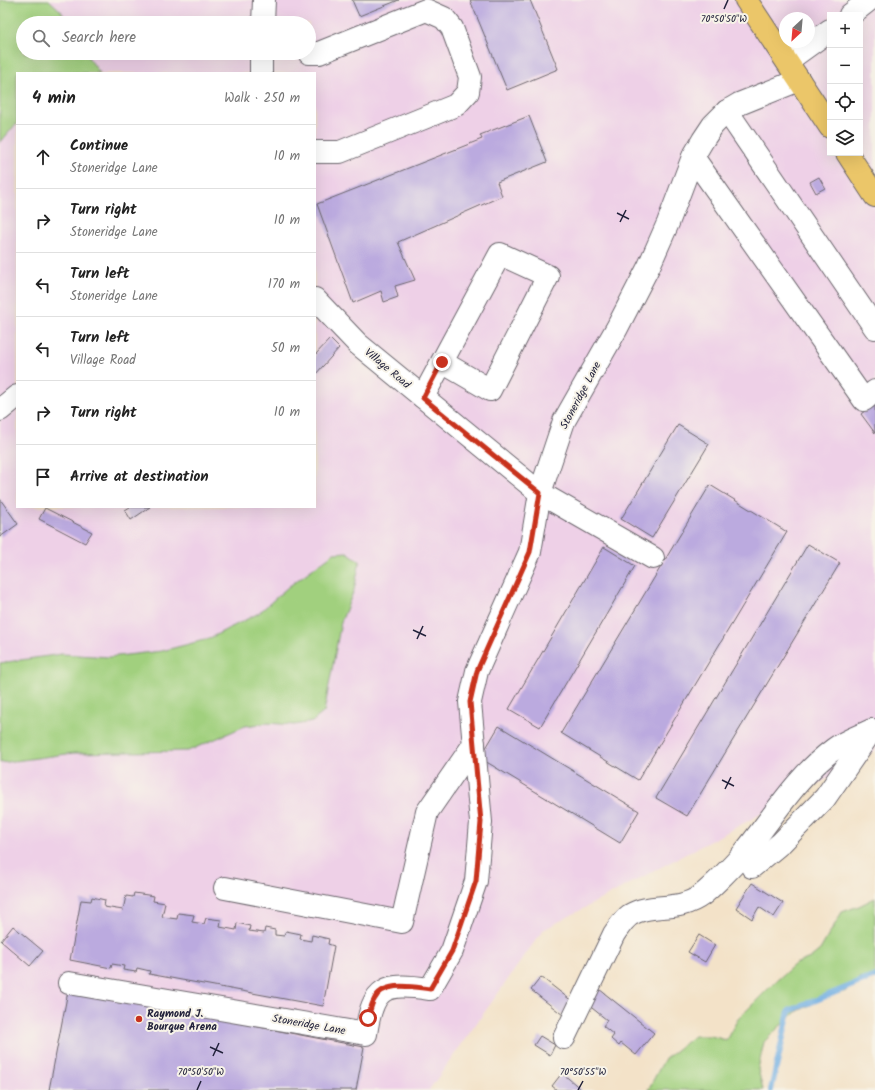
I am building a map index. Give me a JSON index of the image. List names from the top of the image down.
{
  "streets": {
    "street": ["Village Road", "Stoneridge Lane"]
  },
  "crossings": [
    ["Village Road", "Stoneridge Lane"]
  ],
  "places": ["Raymond J. Bourque Arena"],
  "north": "bottom left",
  "page": {
    "map_buttons": ["+", "−"],
    "search": "Search here",
    "heading": ["4 min", "Walk · 250 m"],
    "list": [
      ["Continue", "Stoneridge Lane", "10 m"],
      ["Turn right", "Stoneridge Lane", "10 m"],
      ["Turn left", "Stoneridge Lane", "170 m"],
      ["Turn left", "Village Road", "50 m"],
      ["Turn right", "10 m"],
      "Arrive at destination"
    ]
  },
  "coordinates": ["70°50'50\"W", "70°50'55\"W"]
}
